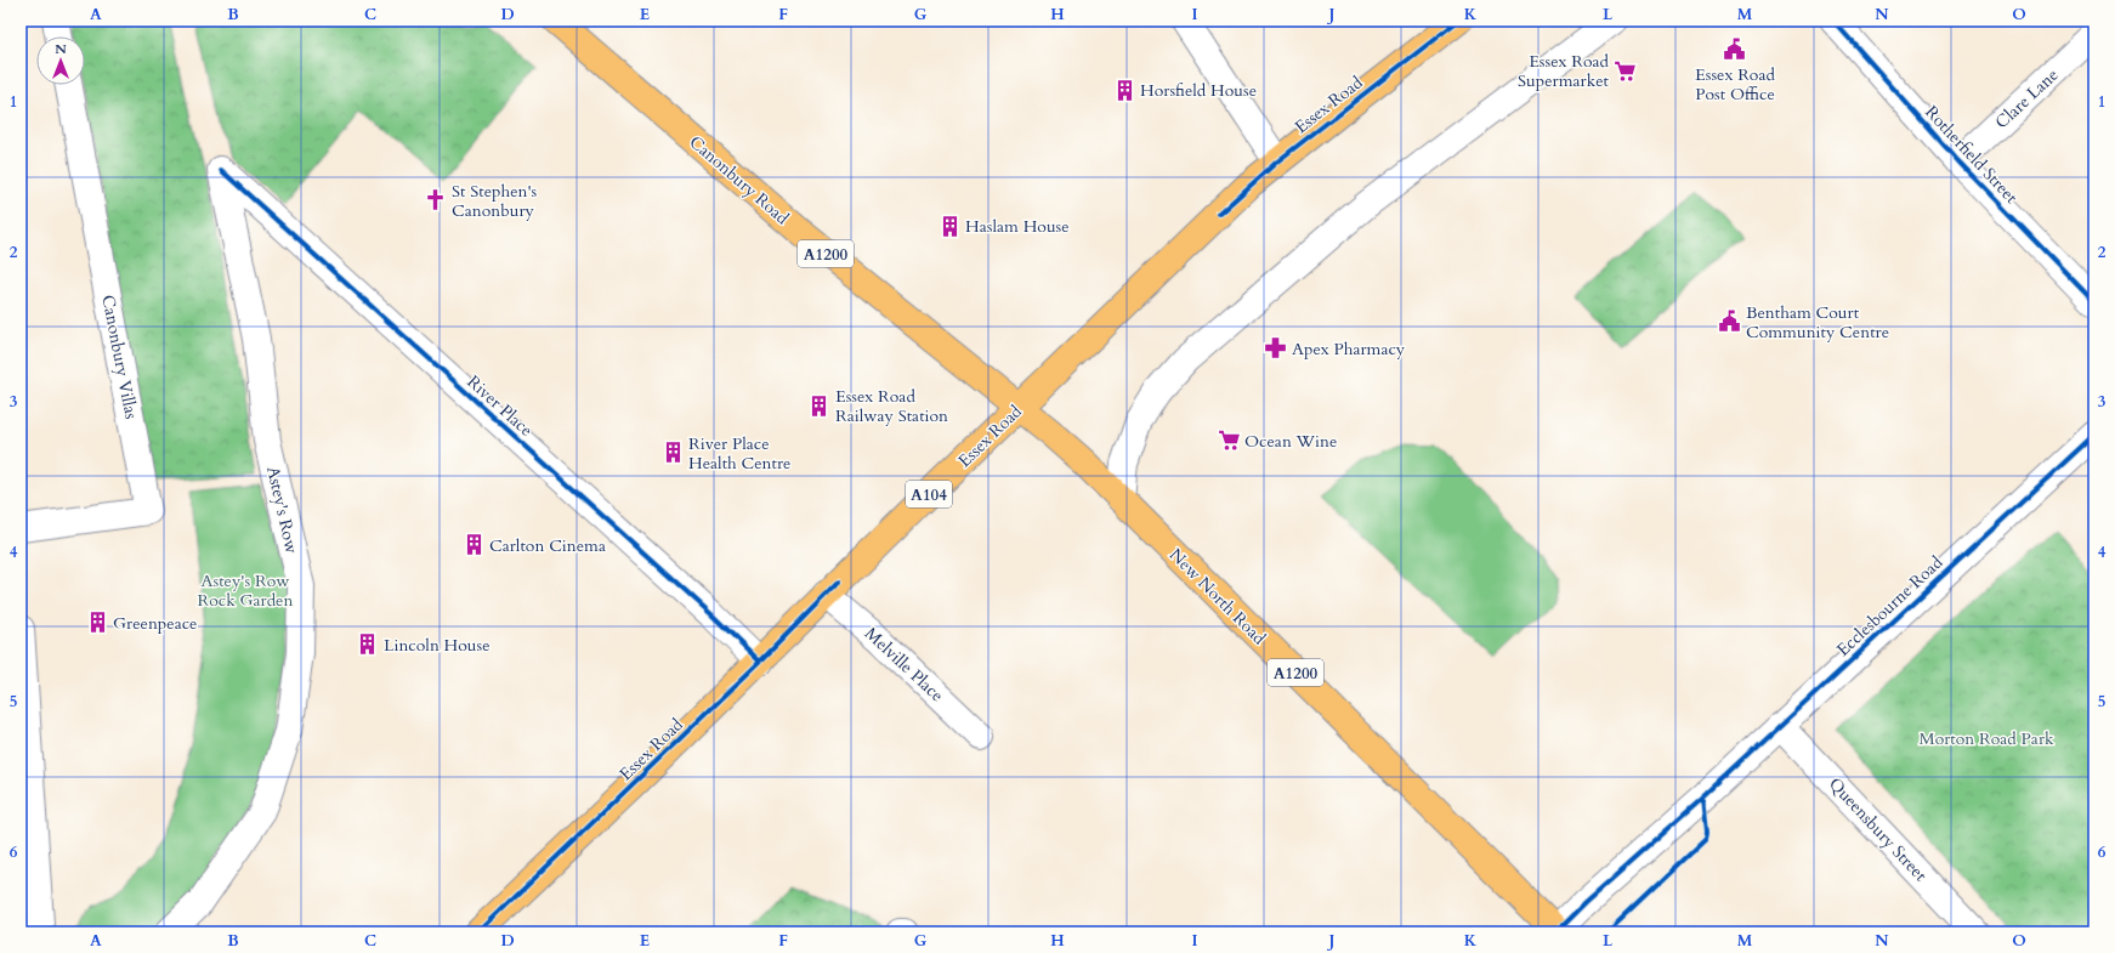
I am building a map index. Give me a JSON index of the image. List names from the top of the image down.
{
  "streets": {
    "main road": [
      "Essex Road",
      "Canonbury Road",
      "A1200",
      "A104",
      "New North Road"
    ],
    "street": [
      "Clare Lane",
      "Rotherfield Street",
      "Canonbury Villas",
      "River Place",
      "Astey's Row",
      "Ecclesbourne Road",
      "Melville Place",
      "Queensbury Street"
    ]
  },
  "crossings": [
    ["Clare Lane", "Rotherfield Street"],
    ["Essex Road", "Canonbury Road"],
    ["Essex Road", "River Place"],
    ["Essex Road", "New North Road"],
    ["Essex Road", "Melville Place"],
    ["Canonbury Road", "New North Road"],
    ["River Place", "Astey's Row"],
    ["New North Road", "Ecclesbourne Road"],
    ["Ecclesbourne Road", "Queensbury Street"]
  ],
  "parks": ["Astey's Row Rock Garden", "Morton Road Park"],
  "places": {
    "public building": ["Essex Road Post Office", "Bentham Court Community Centre"],
    "supermarket": ["Essex Road Supermarket", "Ocean Wine"],
    "building": [
      "Horsfield House",
      "Haslam House",
      "Essex Road Railway Station",
      "River Place Health Centre",
      "Carlton Cinema",
      "Greenpeace",
      "Lincoln House"
    ],
    "church": ["St Stephen's Canonbury"],
    "pharmacy": ["Apex Pharmacy"]
  },
  "north": "top",
  "grid": {
    "columns": [
      "A",
      "B",
      "C",
      "D",
      "E",
      "F",
      "G",
      "H",
      "I",
      "J",
      "K",
      "L",
      "M",
      "N",
      "O"
    ],
    "rows": [
      "1",
      "2",
      "3",
      "4",
      "5",
      "6"
    ]
  }
}
